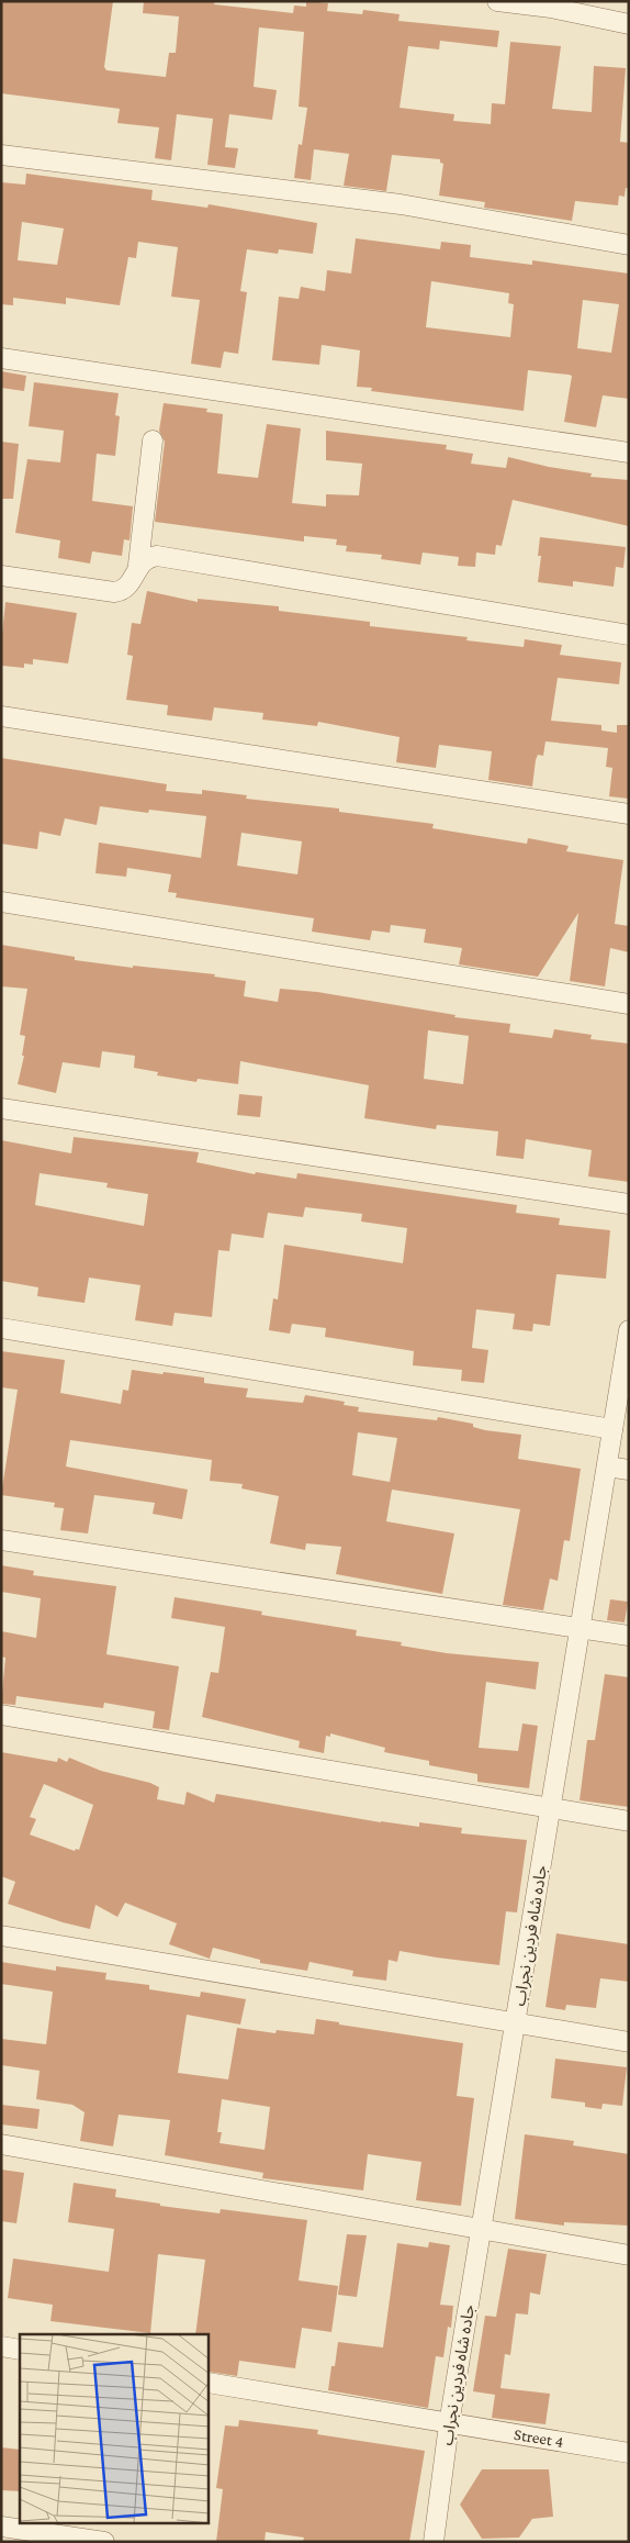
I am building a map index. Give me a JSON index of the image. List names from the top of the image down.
{
  "streets": {
    "street": ["جاده شاه فردین نجراب", "Street 4"]
  },
  "crossings": [
    ["جاده شاه فردین نجراب", "Street 4"]
  ]
}
